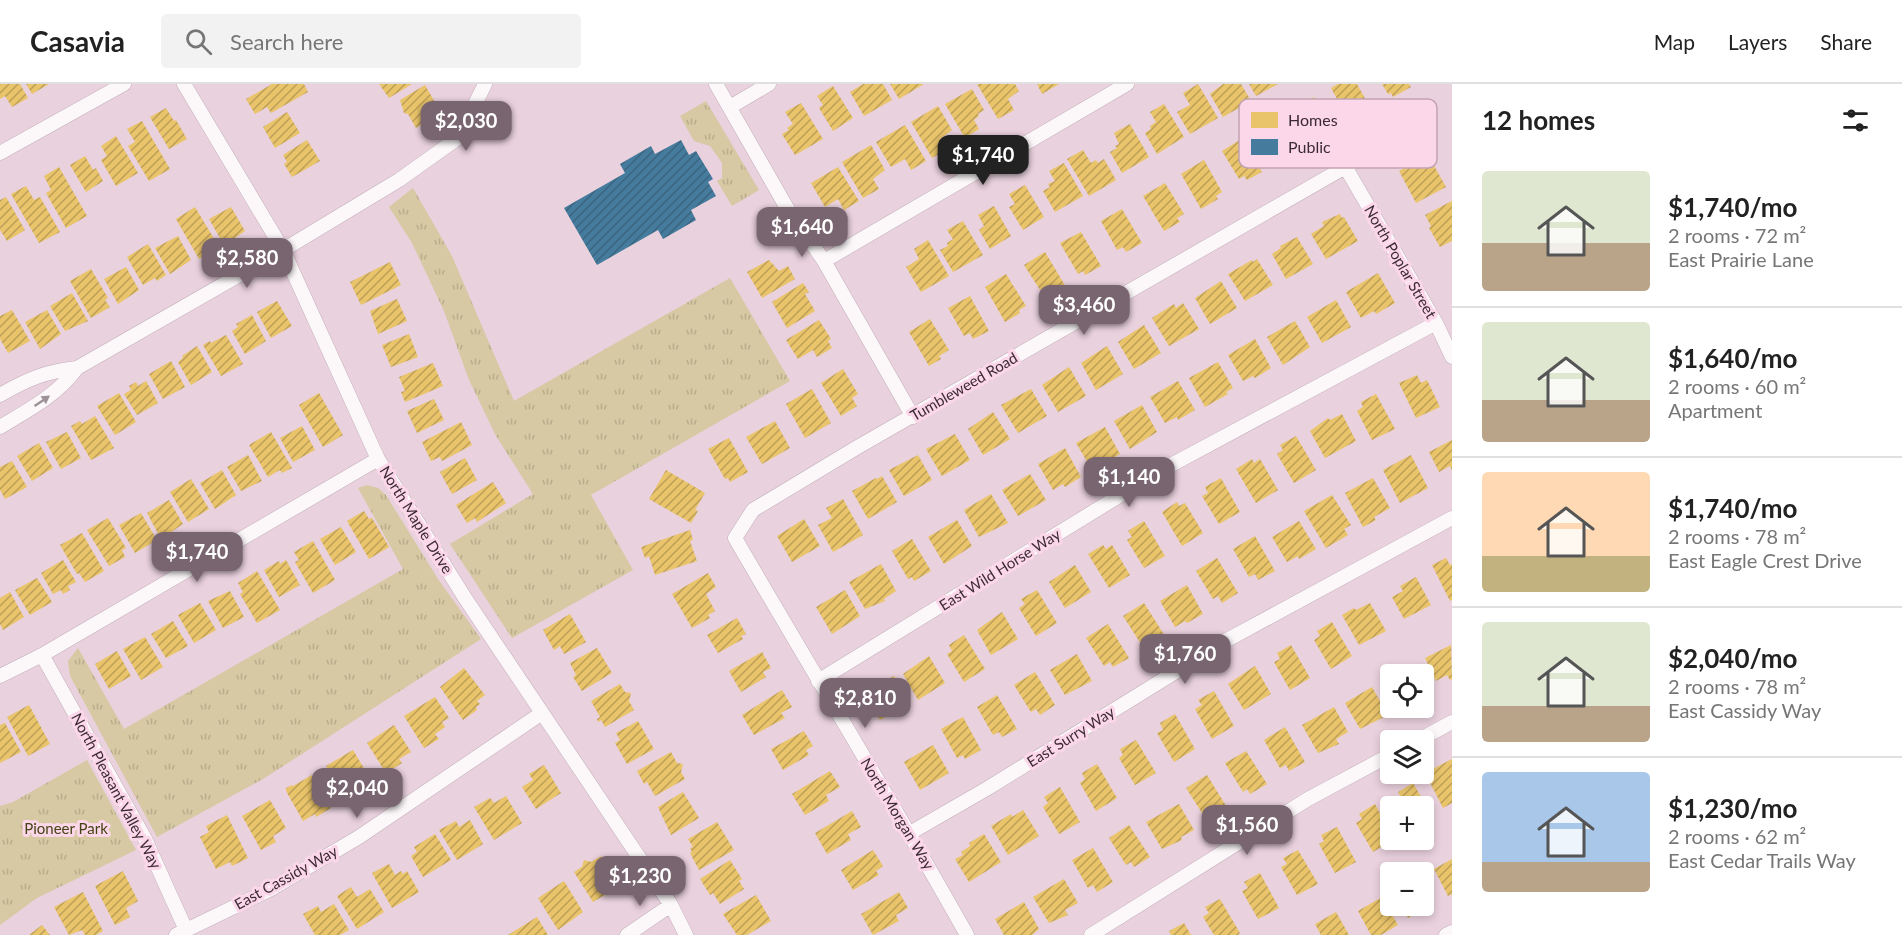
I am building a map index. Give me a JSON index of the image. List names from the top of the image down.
{
  "streets": {
    "street": [
      "North Poplar Street",
      "Tumbleweed Road",
      "North Maple Drive",
      "East Wild Horse Way",
      "East Surry Way",
      "North Pleasant Valley Way",
      "North Morgan Way",
      "East Cassidy Way"
    ]
  },
  "crossings": [
    ["North Poplar Street", "Tumbleweed Road"],
    ["North Poplar Street", "East Wild Horse Way"],
    ["Tumbleweed Road", "North Morgan Way"],
    ["North Maple Drive", "East Cassidy Way"],
    ["East Wild Horse Way", "North Morgan Way"],
    ["East Surry Way", "North Morgan Way"],
    ["North Pleasant Valley Way", "East Cassidy Way"]
  ],
  "parks": ["Pioneer Park"],
  "legend": ["Homes", "Public"],
  "page": {
    "header": "Casavia",
    "search": "Search here",
    "nav": ["Map", "Layers", "Share"],
    "heading": "12 homes",
    "price": [
      "$2,030",
      "$1,740",
      "$1,640",
      "$2,580",
      "$3,460",
      "$1,140",
      "$1,740",
      "$1,760",
      "$2,810",
      "$2,040",
      "$1,560",
      "$1,230"
    ],
    "list": [
      {
        "name": "$1,740/mo",
        "note": "2 rooms · 72 m² · East Prairie Lane"
      },
      {
        "name": "$1,640/mo",
        "note": "2 rooms · 60 m² · Apartment"
      },
      {
        "name": "$1,740/mo",
        "note": "2 rooms · 78 m² · East Eagle Crest Drive"
      },
      {
        "name": "$2,040/mo",
        "note": "2 rooms · 78 m² · East Cassidy Way"
      },
      {
        "name": "$1,230/mo",
        "note": "2 rooms · 62 m² · East Cedar Trails Way"
      }
    ],
    "map_buttons": ["+", "−"]
  }
}
